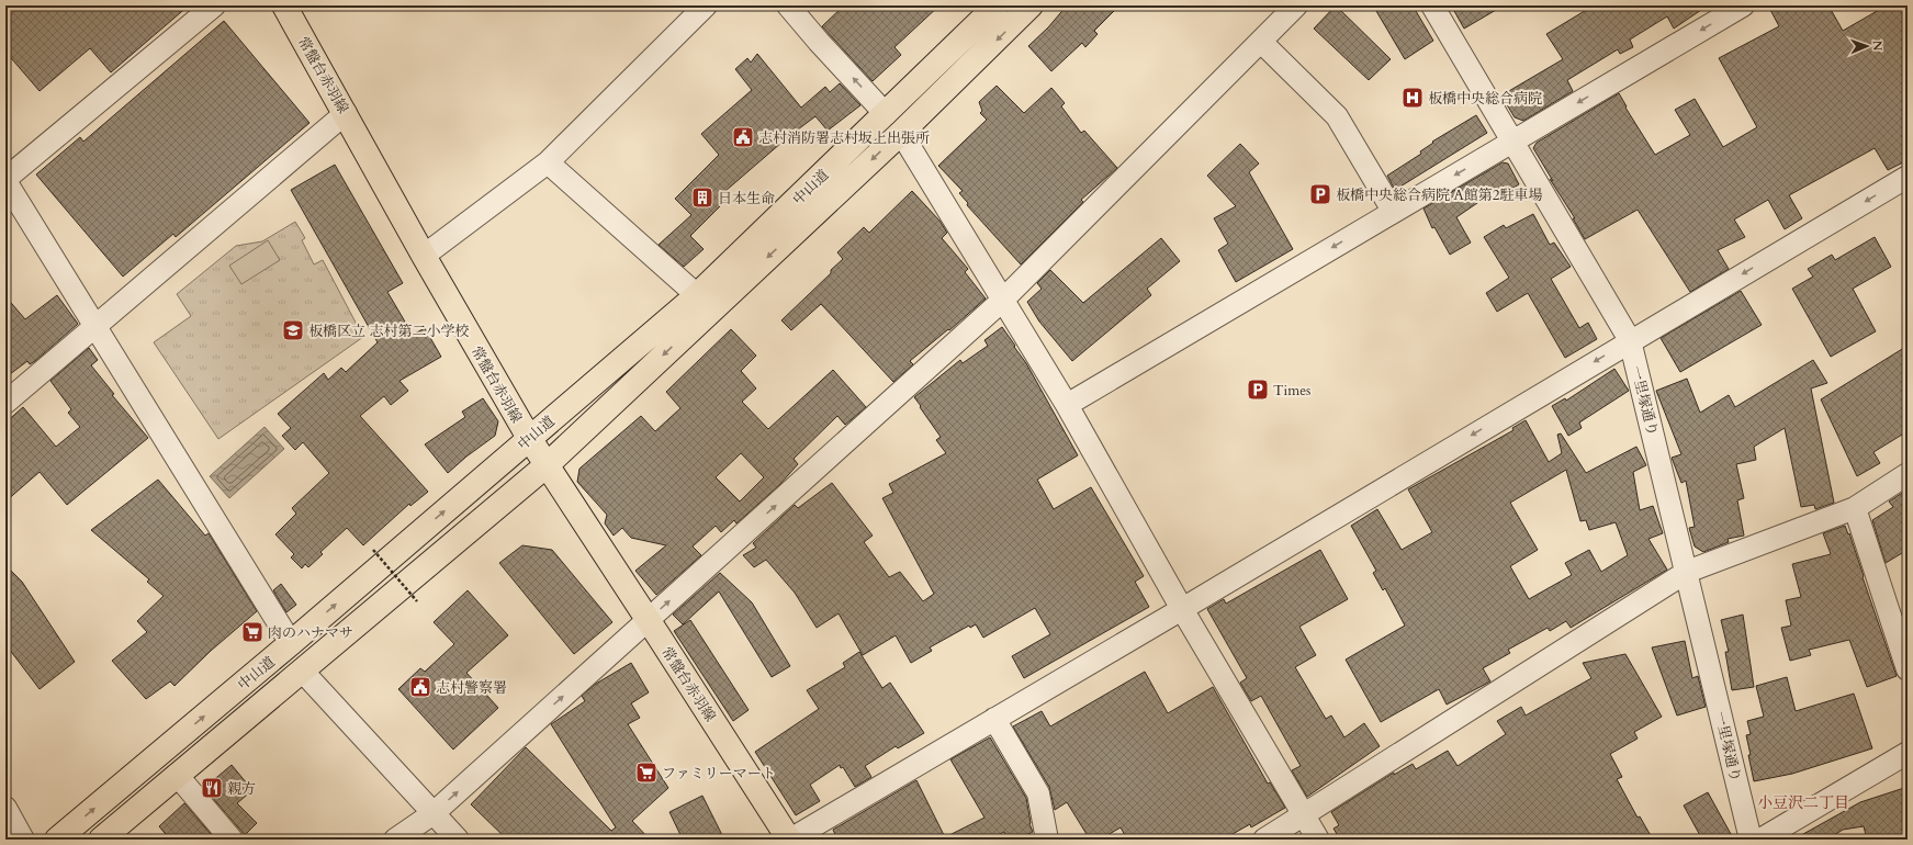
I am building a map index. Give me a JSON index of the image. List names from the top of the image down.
{
  "streets": {
    "main road": ["常盤台赤羽線", "中山道"],
    "street": ["一里塚通り"]
  },
  "crossings": [
    ["常盤台赤羽線", "中山道"]
  ],
  "districts": ["小豆沢二丁目"],
  "places": {
    "hospital": ["板橋中央総合病院"],
    "public building": ["志村消防署志村坂上出張所", "志村警察署"],
    "parking": ["板橋中央総合病院 A館第2駐車場", "Times"],
    "building": ["日本生命"],
    "school or university": ["板橋区立 志村第二小学校"],
    "supermarket": ["肉のハナマサ", "ファミリーマート"],
    "restaurant": ["親方"]
  },
  "north": "right"
}
